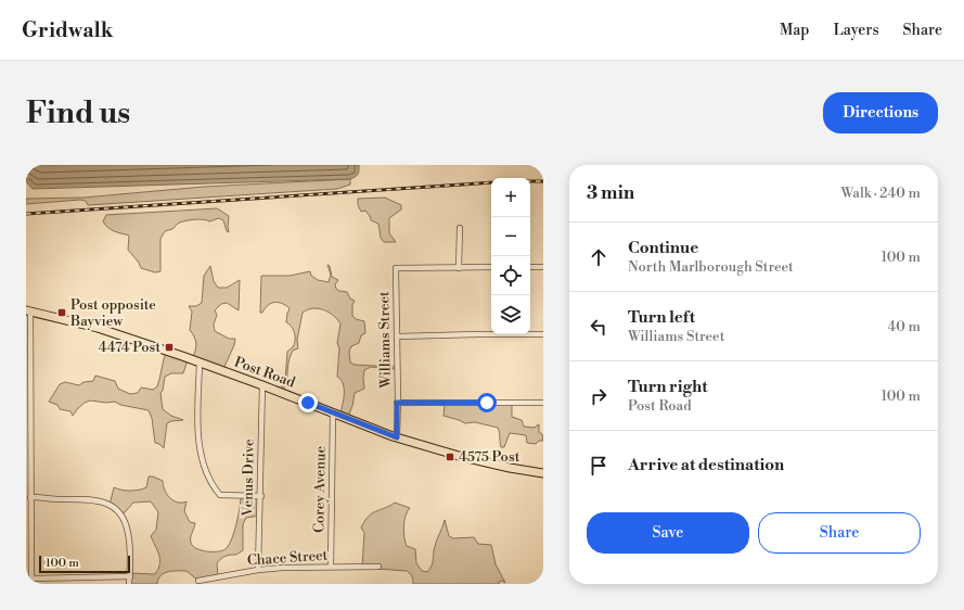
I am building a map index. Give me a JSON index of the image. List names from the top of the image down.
{
  "streets": {
    "main road": ["Post Road"],
    "street": [
      "Williams Street",
      "Venus Drive",
      "Corey Avenue",
      "Chace Street"
    ]
  },
  "crossings": [
    ["Williams Street", "Post Road"],
    ["Post Road", "Venus Drive"],
    ["Post Road", "Corey Avenue"],
    ["Venus Drive", "Chace Street"],
    ["Corey Avenue", "Chace Street"]
  ],
  "places": {
    "transit": ["Post opposite Bayview", "4474 Post", "4575 Post"]
  },
  "scale_bar": "100 m",
  "page": {
    "header": "Gridwalk",
    "nav": ["Map", "Layers", "Share"],
    "buttons": [
      "Directions",
      ["Save", "Share"]
    ],
    "title": "Find us",
    "heading": ["3 min", "Walk · 240 m"],
    "map_buttons": ["+", "−"],
    "list": [
      ["Continue", "North Marlborough Street", "100 m"],
      ["Turn left", "Williams Street", "40 m"],
      ["Turn right", "Post Road", "100 m"],
      "Arrive at destination"
    ],
    "scale": "100 m"
  }
}
